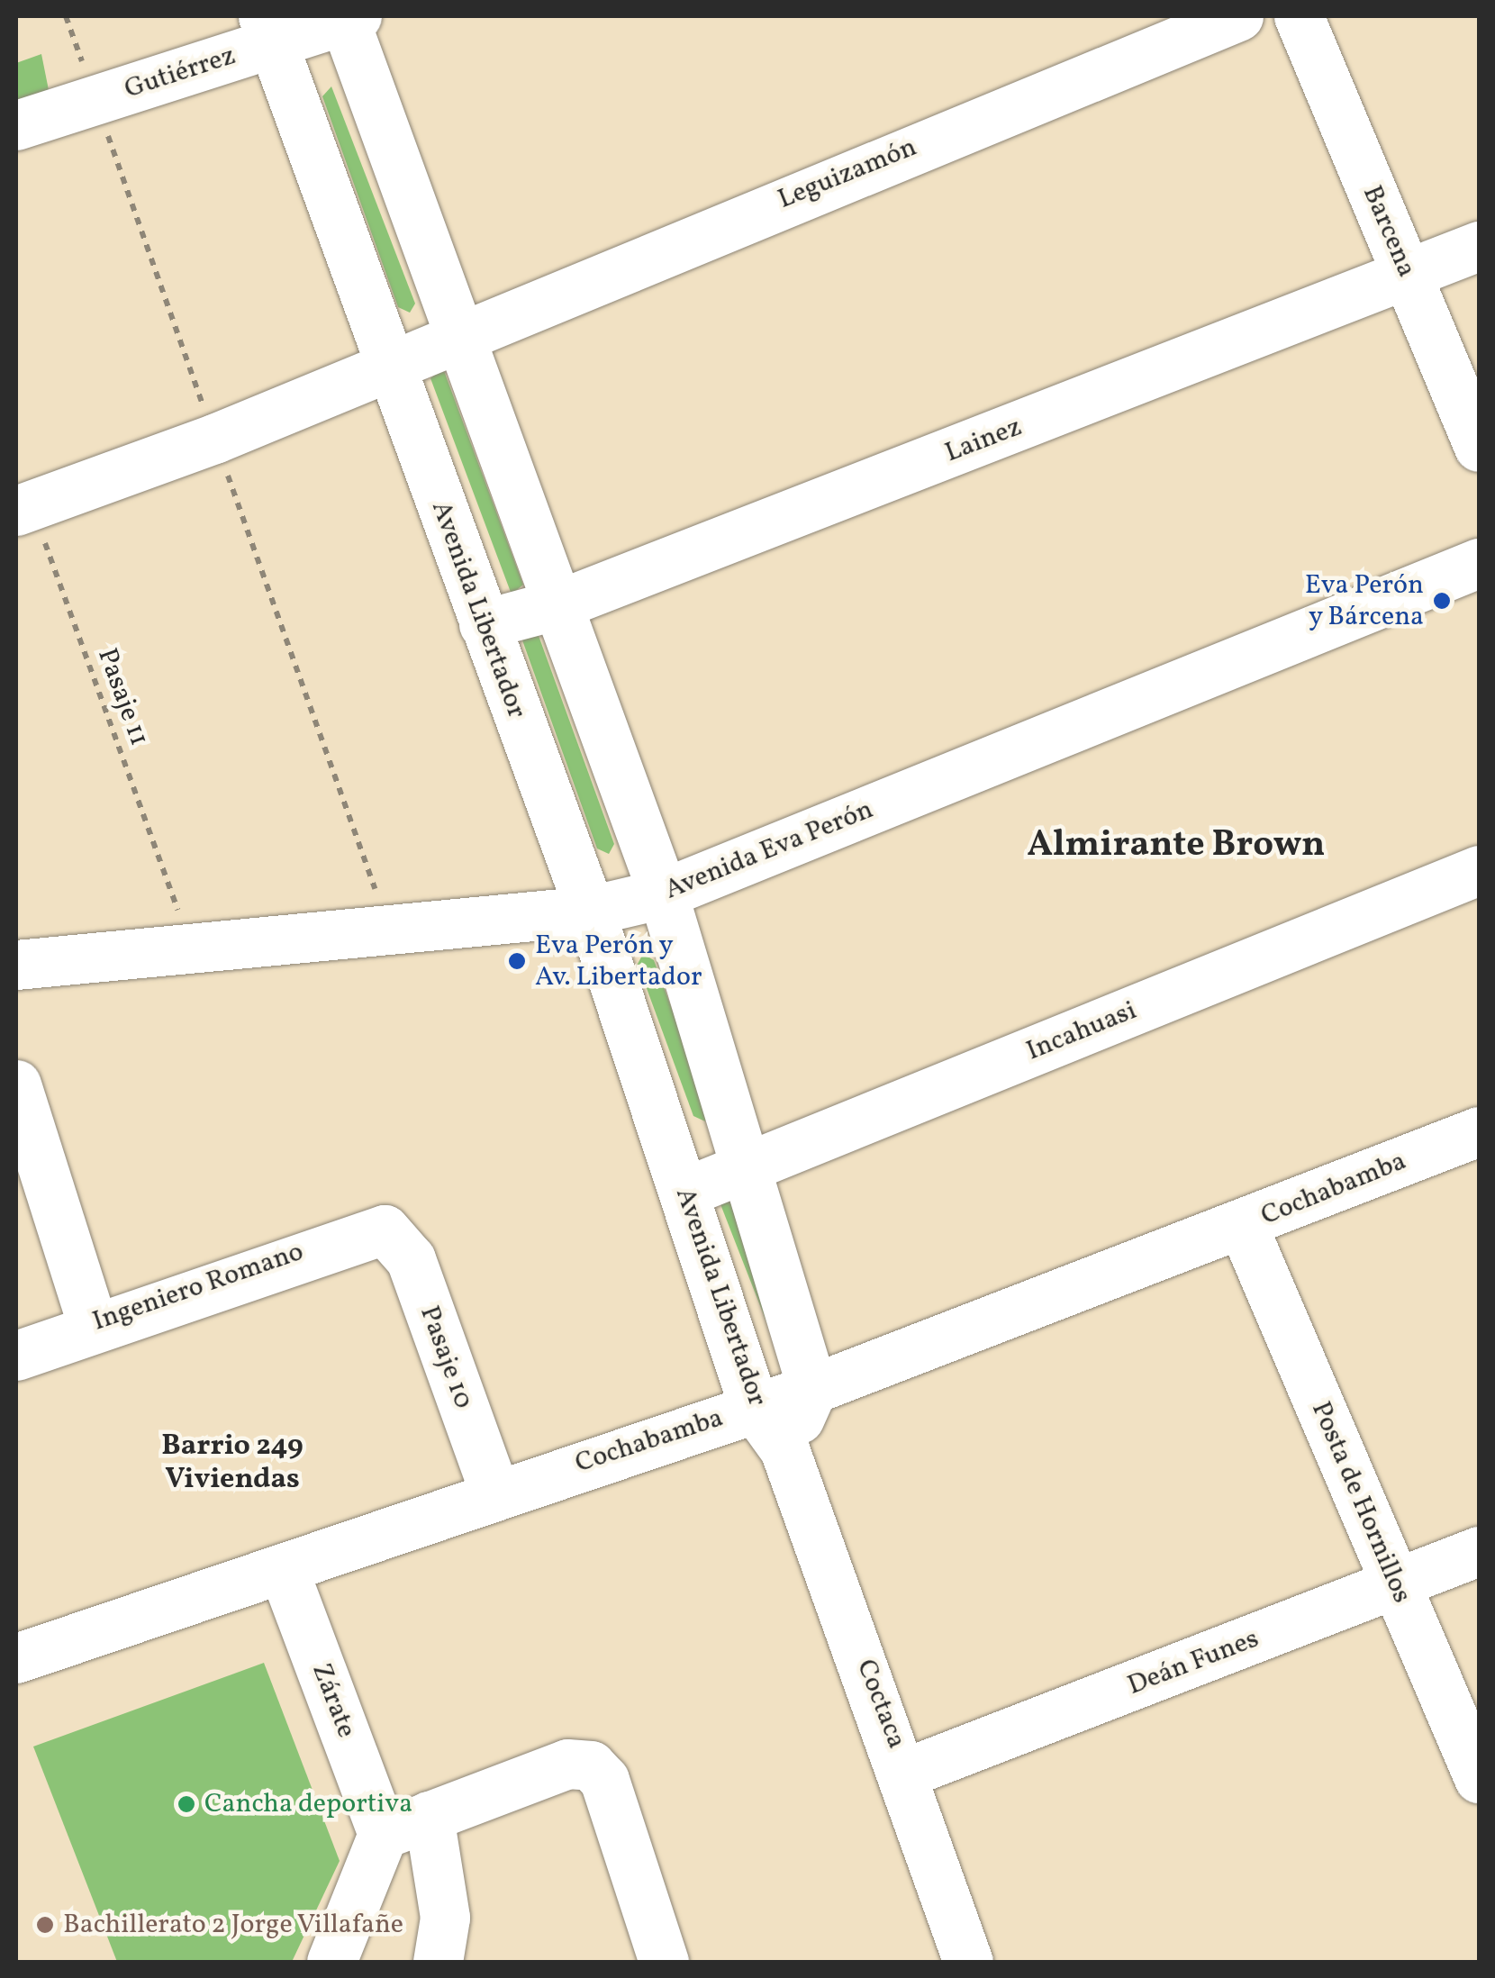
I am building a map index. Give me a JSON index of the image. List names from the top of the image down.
{
  "streets": {
    "street": [
      "Gutiérrez",
      "Leguizamón",
      "Barcena",
      "Lainez",
      "Avenida Libertador",
      "Avenida Eva Perón",
      "Incahuasi",
      "Cochabamba",
      "Ingeniero Romano",
      "Pasaje 10",
      "Posta de Hornillos",
      "Deán Funes",
      "Zárate",
      "Coctaca"
    ],
    "path": ["Pasaje 11"]
  },
  "crossings": [
    ["Gutiérrez", "Avenida Libertador"],
    ["Leguizamón", "Avenida Libertador"],
    ["Leguizamón", "Pasaje 11"],
    ["Barcena", "Lainez"],
    ["Lainez", "Avenida Libertador"],
    ["Avenida Libertador", "Avenida Eva Perón"],
    ["Avenida Libertador", "Incahuasi"],
    ["Avenida Libertador", "Cochabamba"],
    ["Avenida Libertador", "Coctaca"],
    ["Pasaje 11", "Avenida Eva Perón"],
    ["Cochabamba", "Pasaje 10"],
    ["Cochabamba", "Posta de Hornillos"],
    ["Cochabamba", "Zárate"],
    ["Ingeniero Romano", "Pasaje 10"],
    ["Posta de Hornillos", "Deán Funes"],
    ["Deán Funes", "Coctaca"]
  ],
  "districts": ["Almirante Brown", "Barrio 249 Viviendas"],
  "places": [
    "Eva Perón y Bárcena",
    "Eva Perón y Av. Libertador",
    "Cancha deportiva",
    "Bachillerato 2 Jorge Villafañe"
  ]
}
